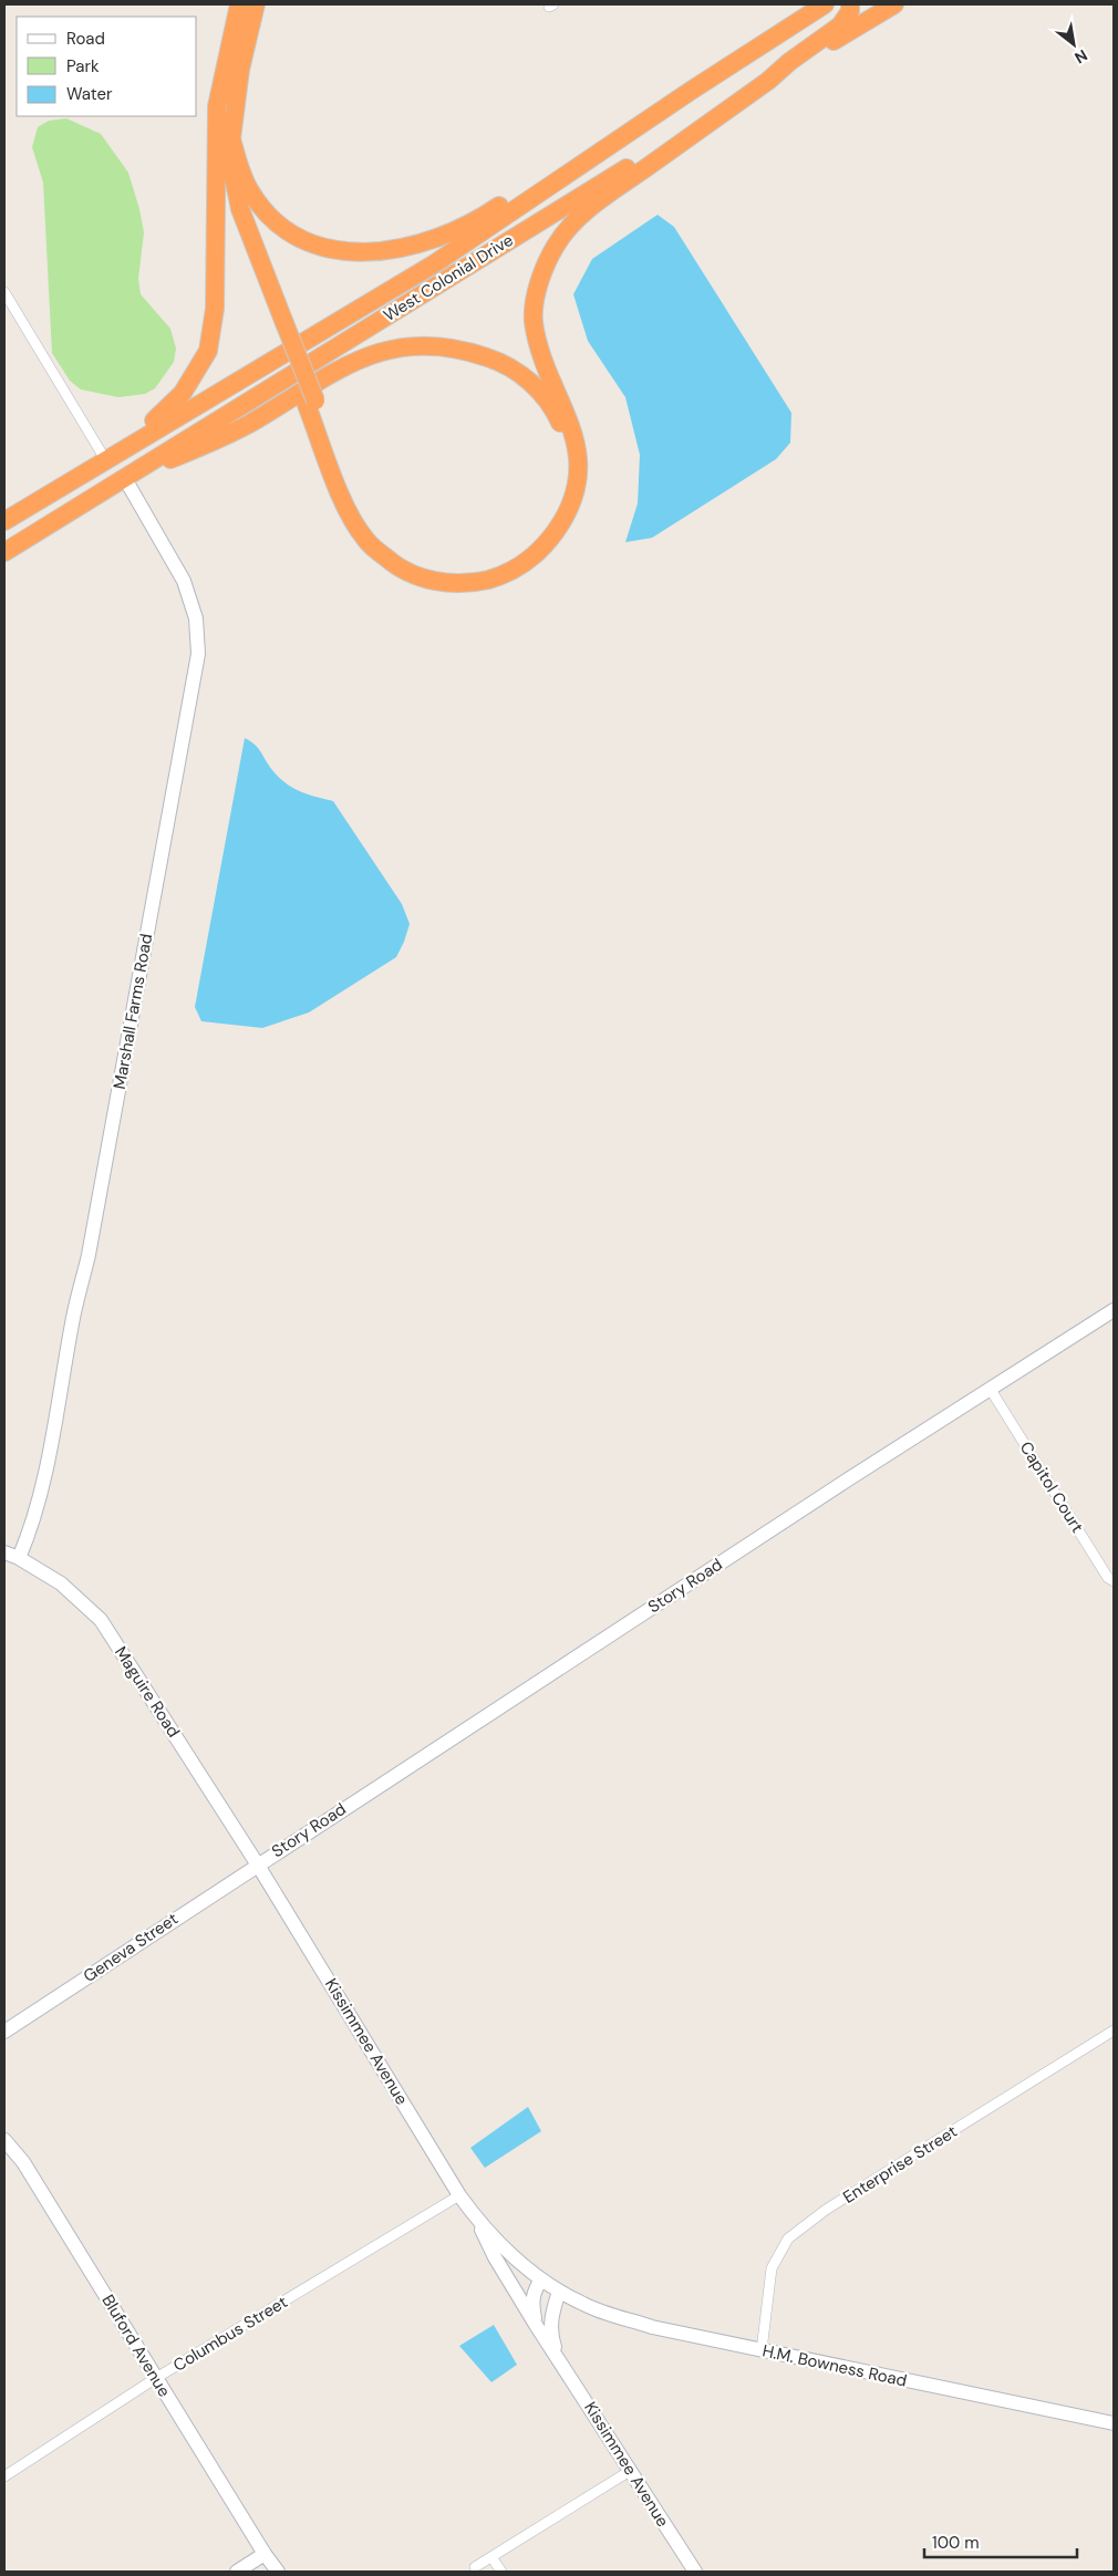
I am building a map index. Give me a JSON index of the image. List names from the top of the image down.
{
  "streets": {
    "highway": ["West Colonial Drive"],
    "street": [
      "Marshall Farms Road",
      "Capitol Court",
      "Story Road",
      "Maguire Road",
      "Geneva Street",
      "Kissimmee Avenue",
      "Enterprise Street",
      "Columbus Street",
      "Bluford Avenue",
      "H.M. Bowness Road"
    ]
  },
  "crossings": [
    ["West Colonial Drive", "Marshall Farms Road"],
    ["Marshall Farms Road", "Maguire Road"],
    ["Capitol Court", "Story Road"],
    ["Story Road", "Maguire Road"],
    ["Story Road", "Geneva Street"],
    ["Story Road", "Kissimmee Avenue"],
    ["Maguire Road", "Geneva Street"],
    ["Maguire Road", "Kissimmee Avenue"],
    ["Geneva Street", "Kissimmee Avenue"],
    ["Kissimmee Avenue", "Columbus Street"],
    ["Kissimmee Avenue", "H.M. Bowness Road"],
    ["Enterprise Street", "H.M. Bowness Road"],
    ["Columbus Street", "Bluford Avenue"]
  ],
  "legend": ["Road", "Park", "Water"],
  "scale_bar": "100 m",
  "north": "bottom right"
}
